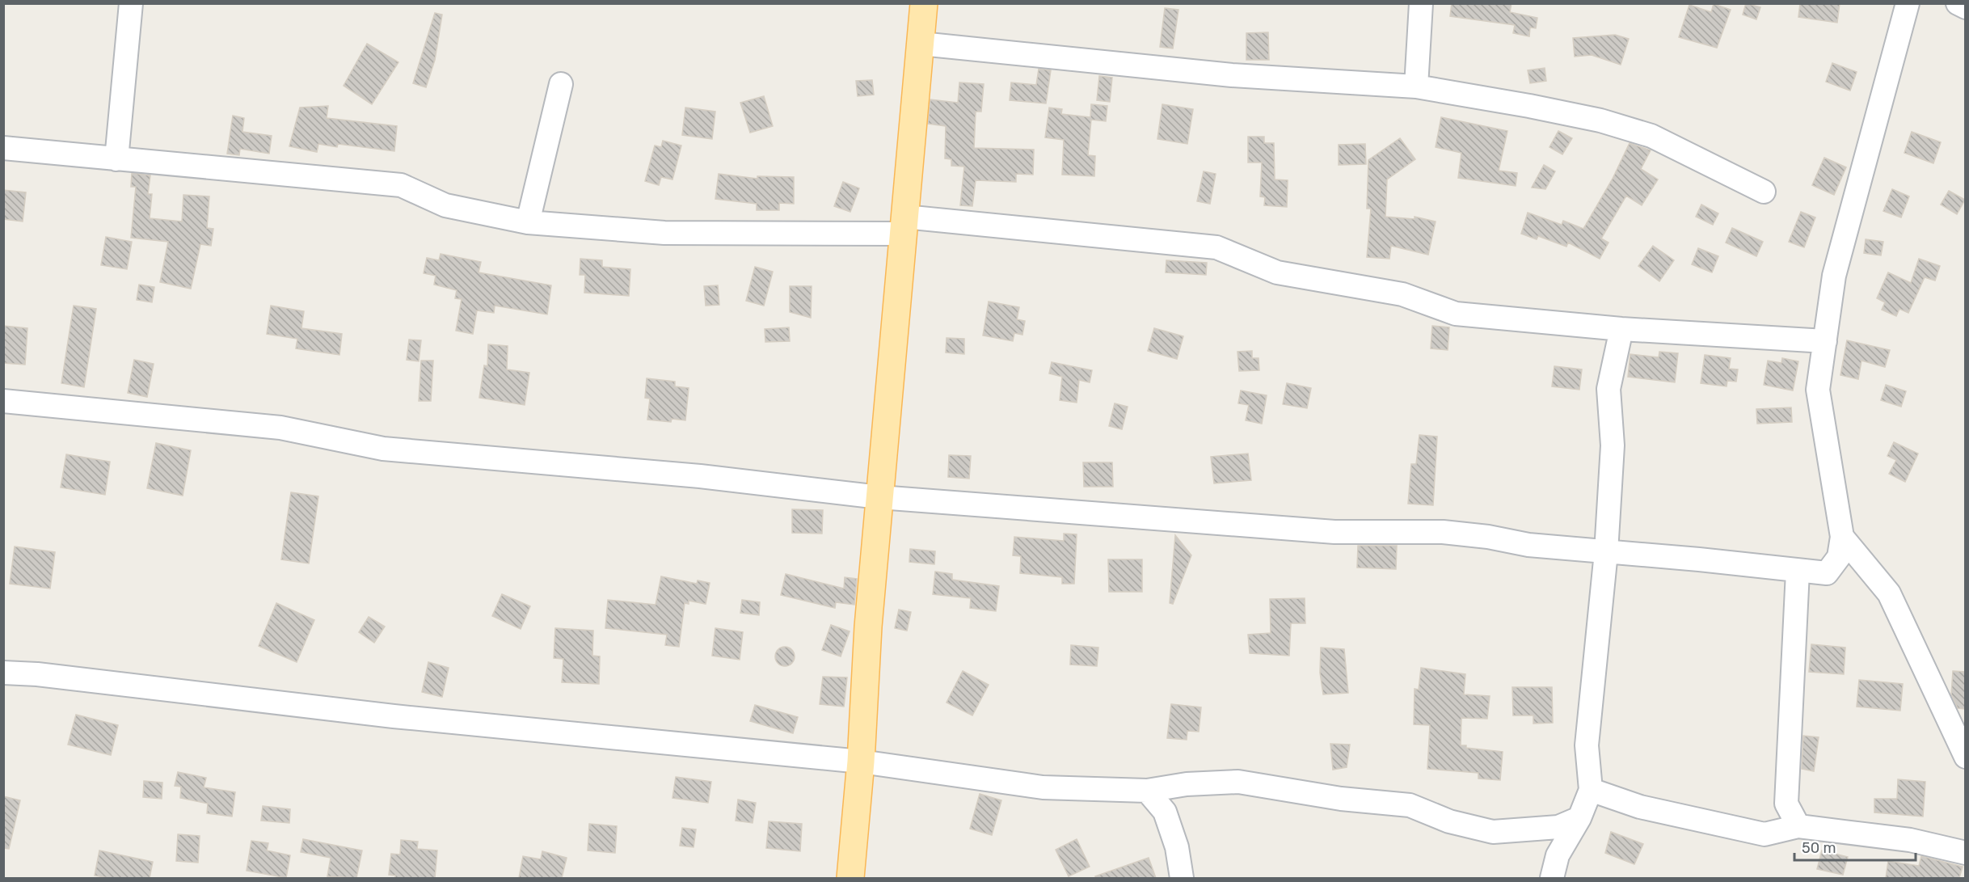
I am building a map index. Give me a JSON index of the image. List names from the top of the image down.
{
  "scale_bar": "50 m"
}
